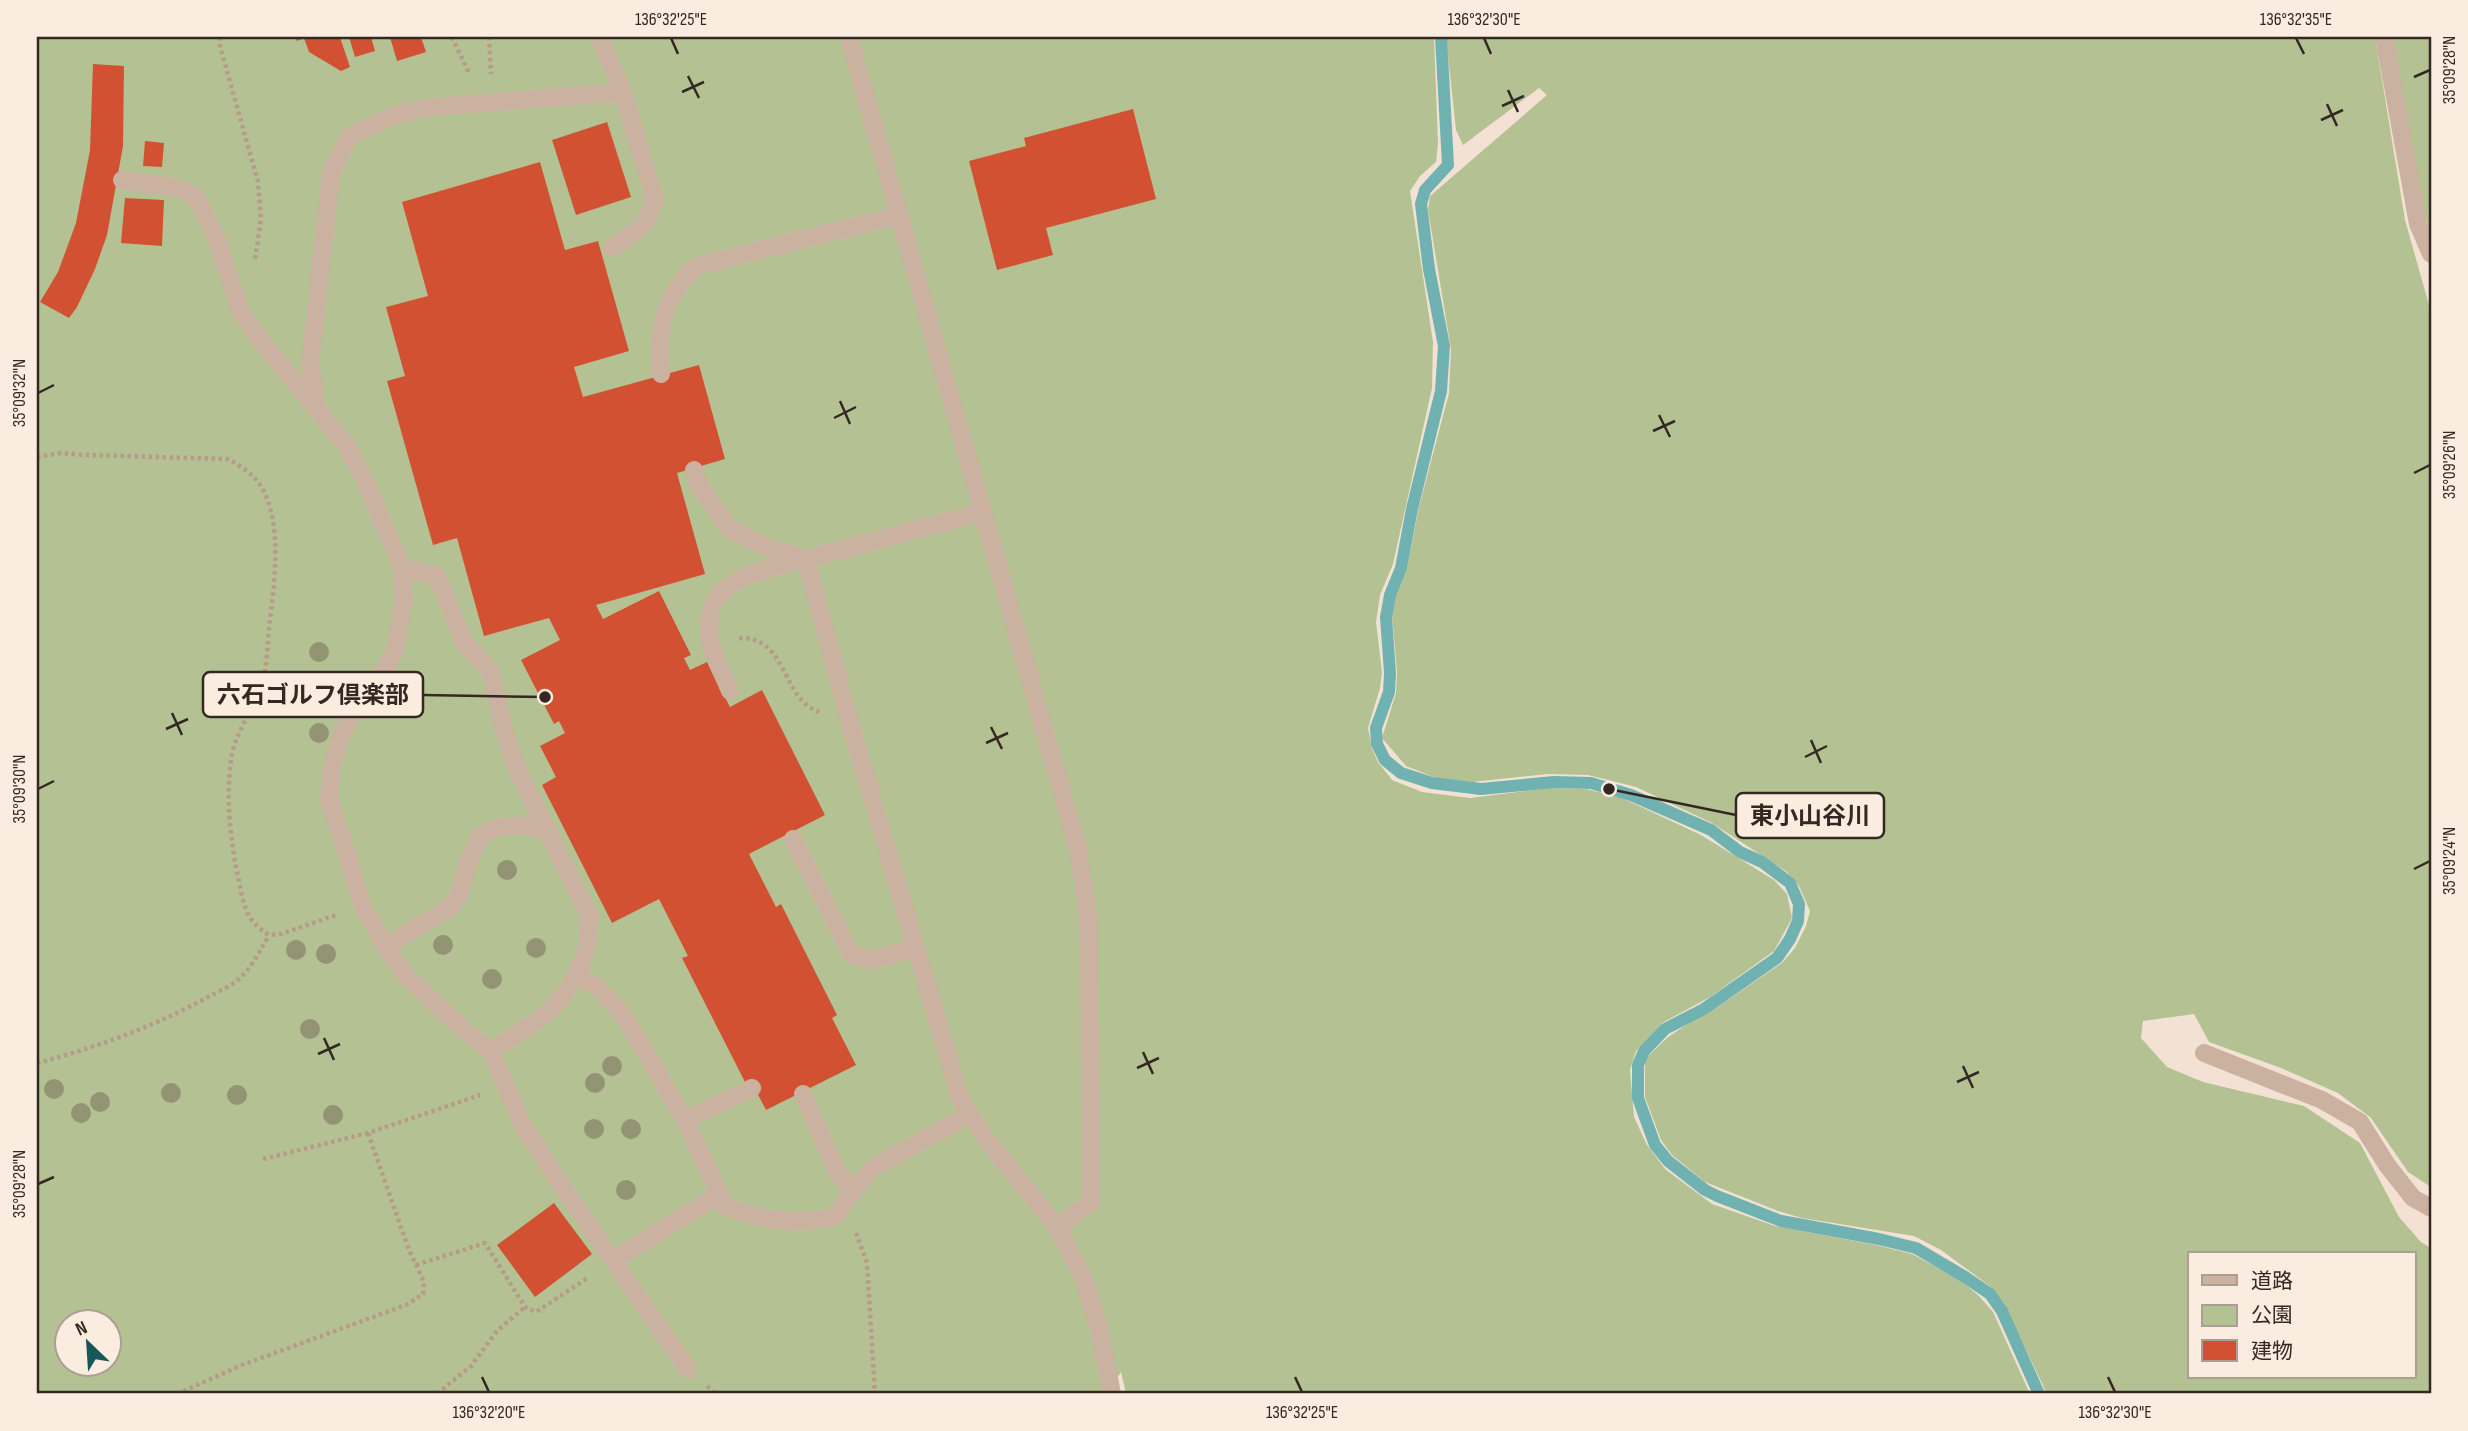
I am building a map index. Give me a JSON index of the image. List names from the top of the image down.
{
  "places": ["六石ゴルフ倶楽部", "東小山谷川"],
  "legend": ["道路", "公園", "建物"],
  "north": "top left",
  "coordinates": [
    "136°32'25\"E",
    "136°32'30\"E",
    "136°32'35\"E",
    "35°09'28\"N",
    "35°09'32\"N",
    "35°09'26\"N",
    "35°09'30\"N",
    "35°09'24\"N",
    "136°32'20\"E"
  ]
}
